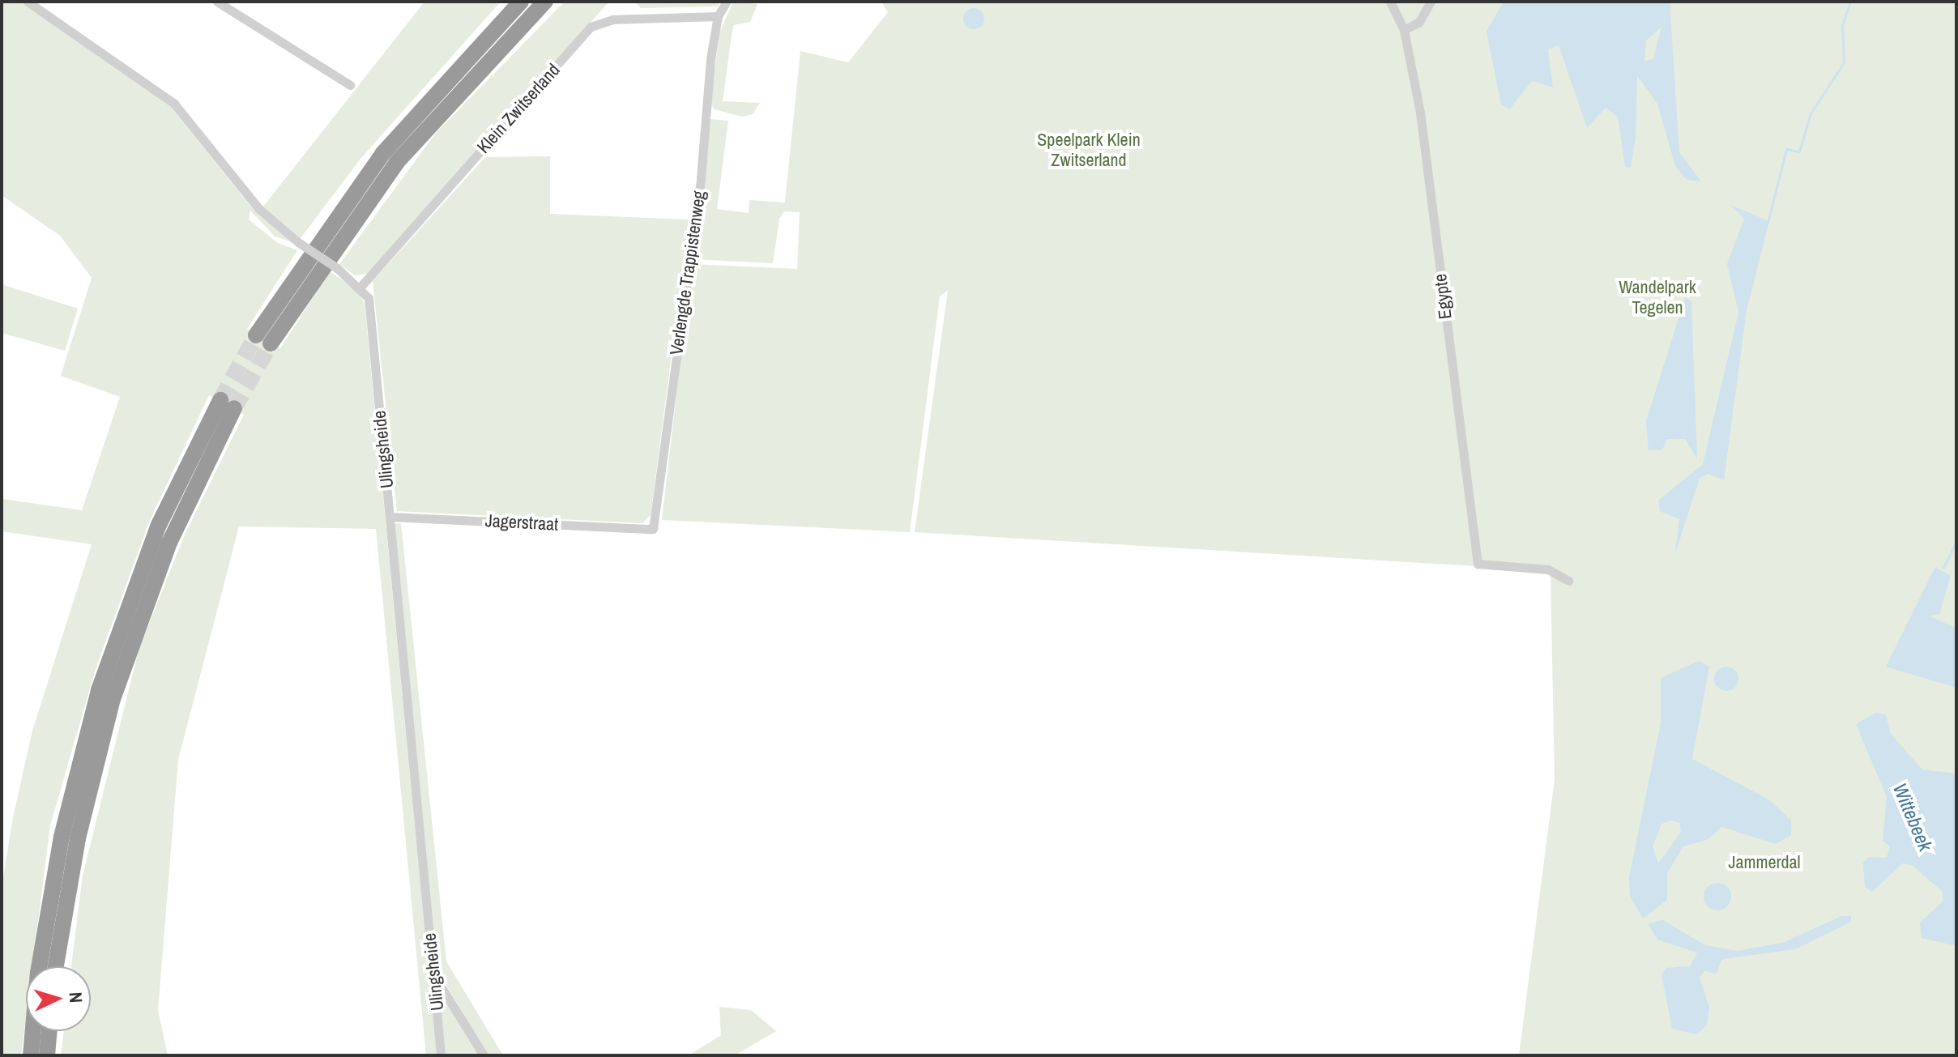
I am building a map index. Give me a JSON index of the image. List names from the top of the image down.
{
  "streets": {
    "street": [
      "Klein Zwitserland",
      "Verlengde Trappistenweg",
      "Egypte",
      "Ulingsheide",
      "Jagerstraat"
    ]
  },
  "crossings": [
    ["Klein Zwitserland", "Verlengde Trappistenweg"],
    ["Klein Zwitserland", "Ulingsheide"],
    ["Verlengde Trappistenweg", "Jagerstraat"],
    ["Ulingsheide", "Jagerstraat"]
  ],
  "water": ["Wittebeek"],
  "parks": ["Speelpark Klein Zwitserland", "Wandelpark Tegelen", "Jammerdal"],
  "north": "right"
}
